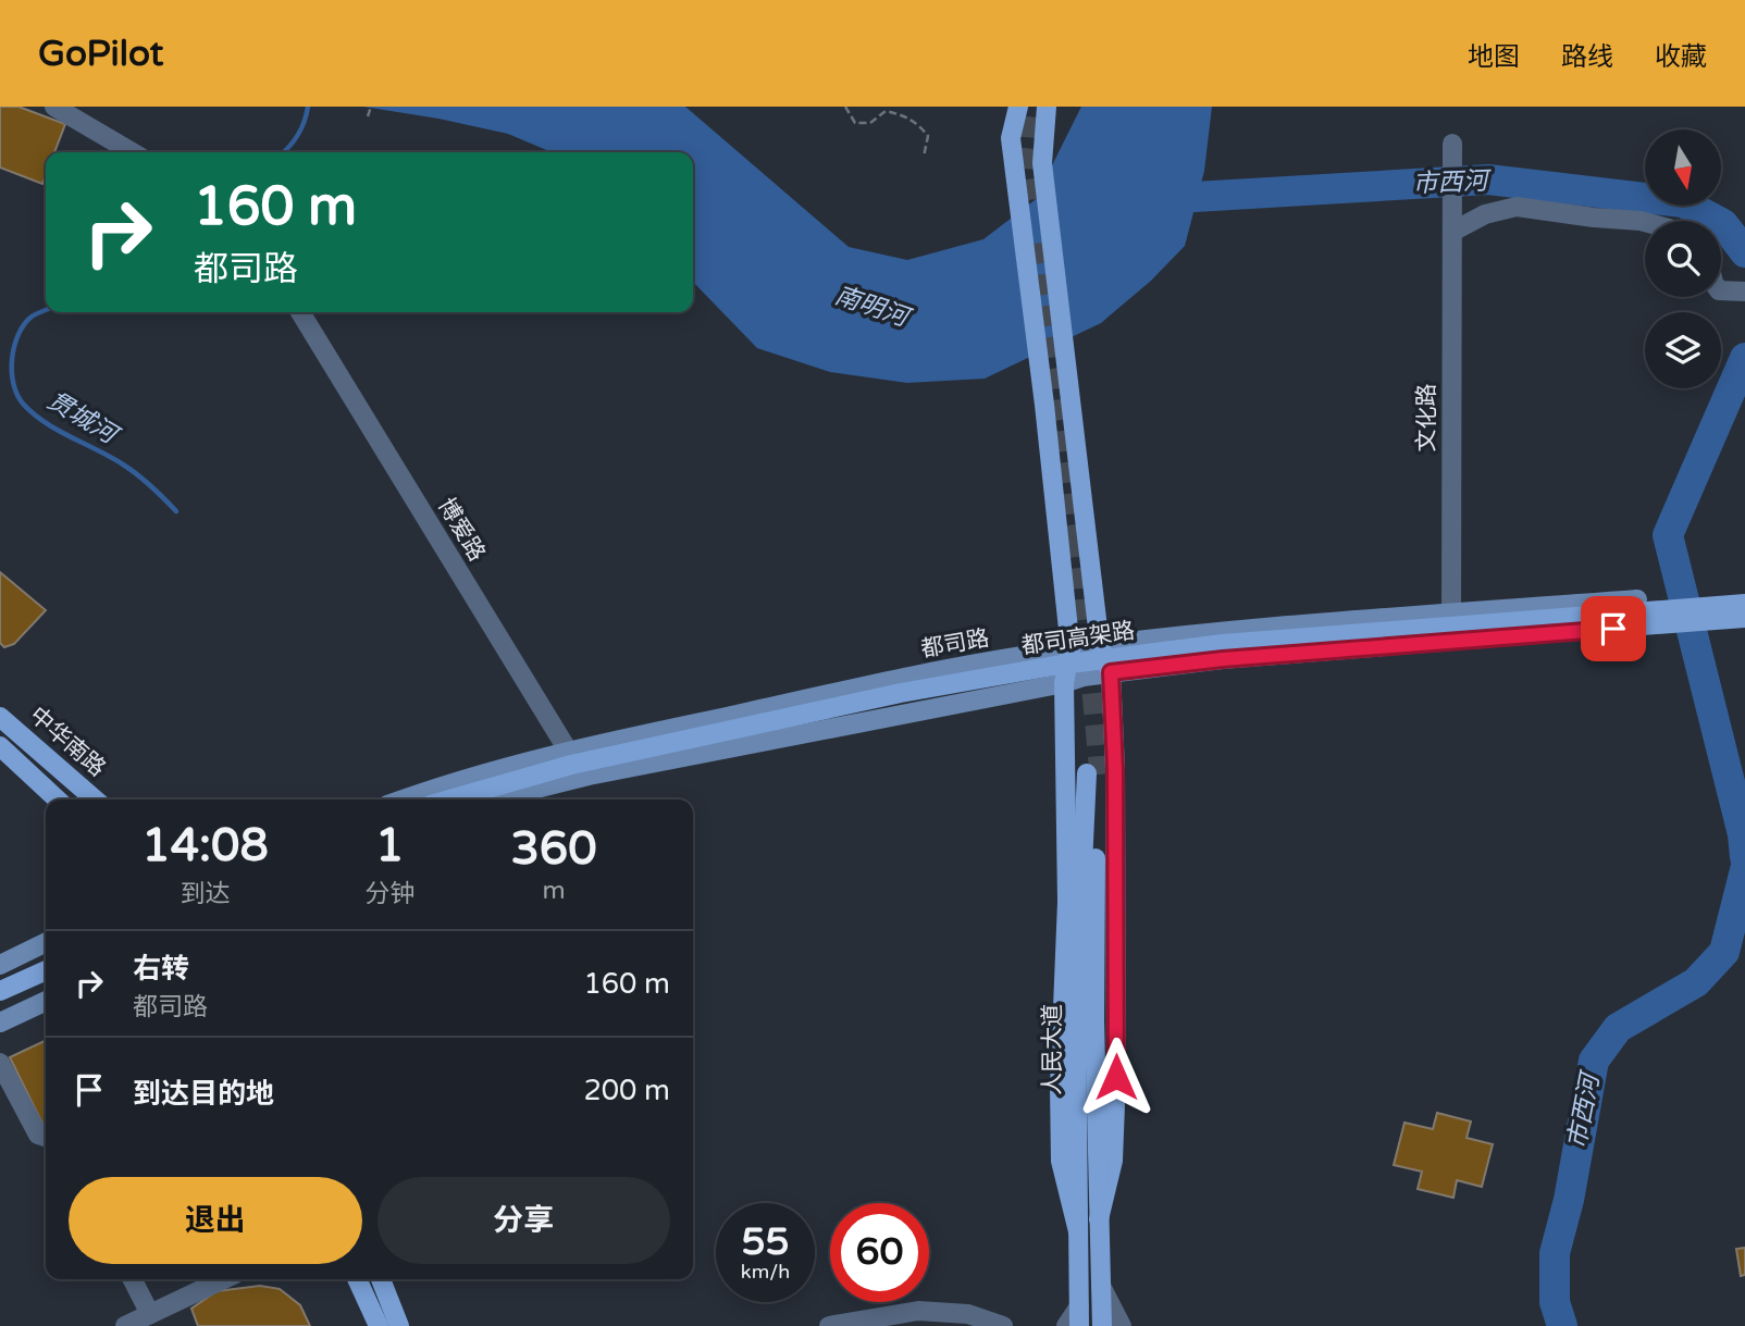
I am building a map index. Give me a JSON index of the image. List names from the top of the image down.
{
  "streets": {
    "main road": [
      "都司高架路",
      "都司路",
      "中华南路",
      "人民大道"
    ],
    "street": ["文化路", "博爱路"]
  },
  "crossings": [
    ["文化路", "都司路"],
    ["博爱路", "都司路"]
  ],
  "water": ["市西河", "南明河", "贯城河"],
  "north": "bottom",
  "page": {
    "header": "GoPilot",
    "nav": ["地图", "路线", "收藏"],
    "turn": ["160 m", "都司路"],
    "eta": [
      "14:08",
      "到达",
      "1",
      "分钟",
      "360",
      "m"
    ],
    "list": [
      {
        "name": "右转",
        "note": "都司路",
        "value": "160 m"
      },
      {
        "name": "到达目的地",
        "value": "200 m"
      }
    ],
    "buttons": ["退出", "分享"],
    "speed": "55 km/h",
    "limit": "60"
  }
}
